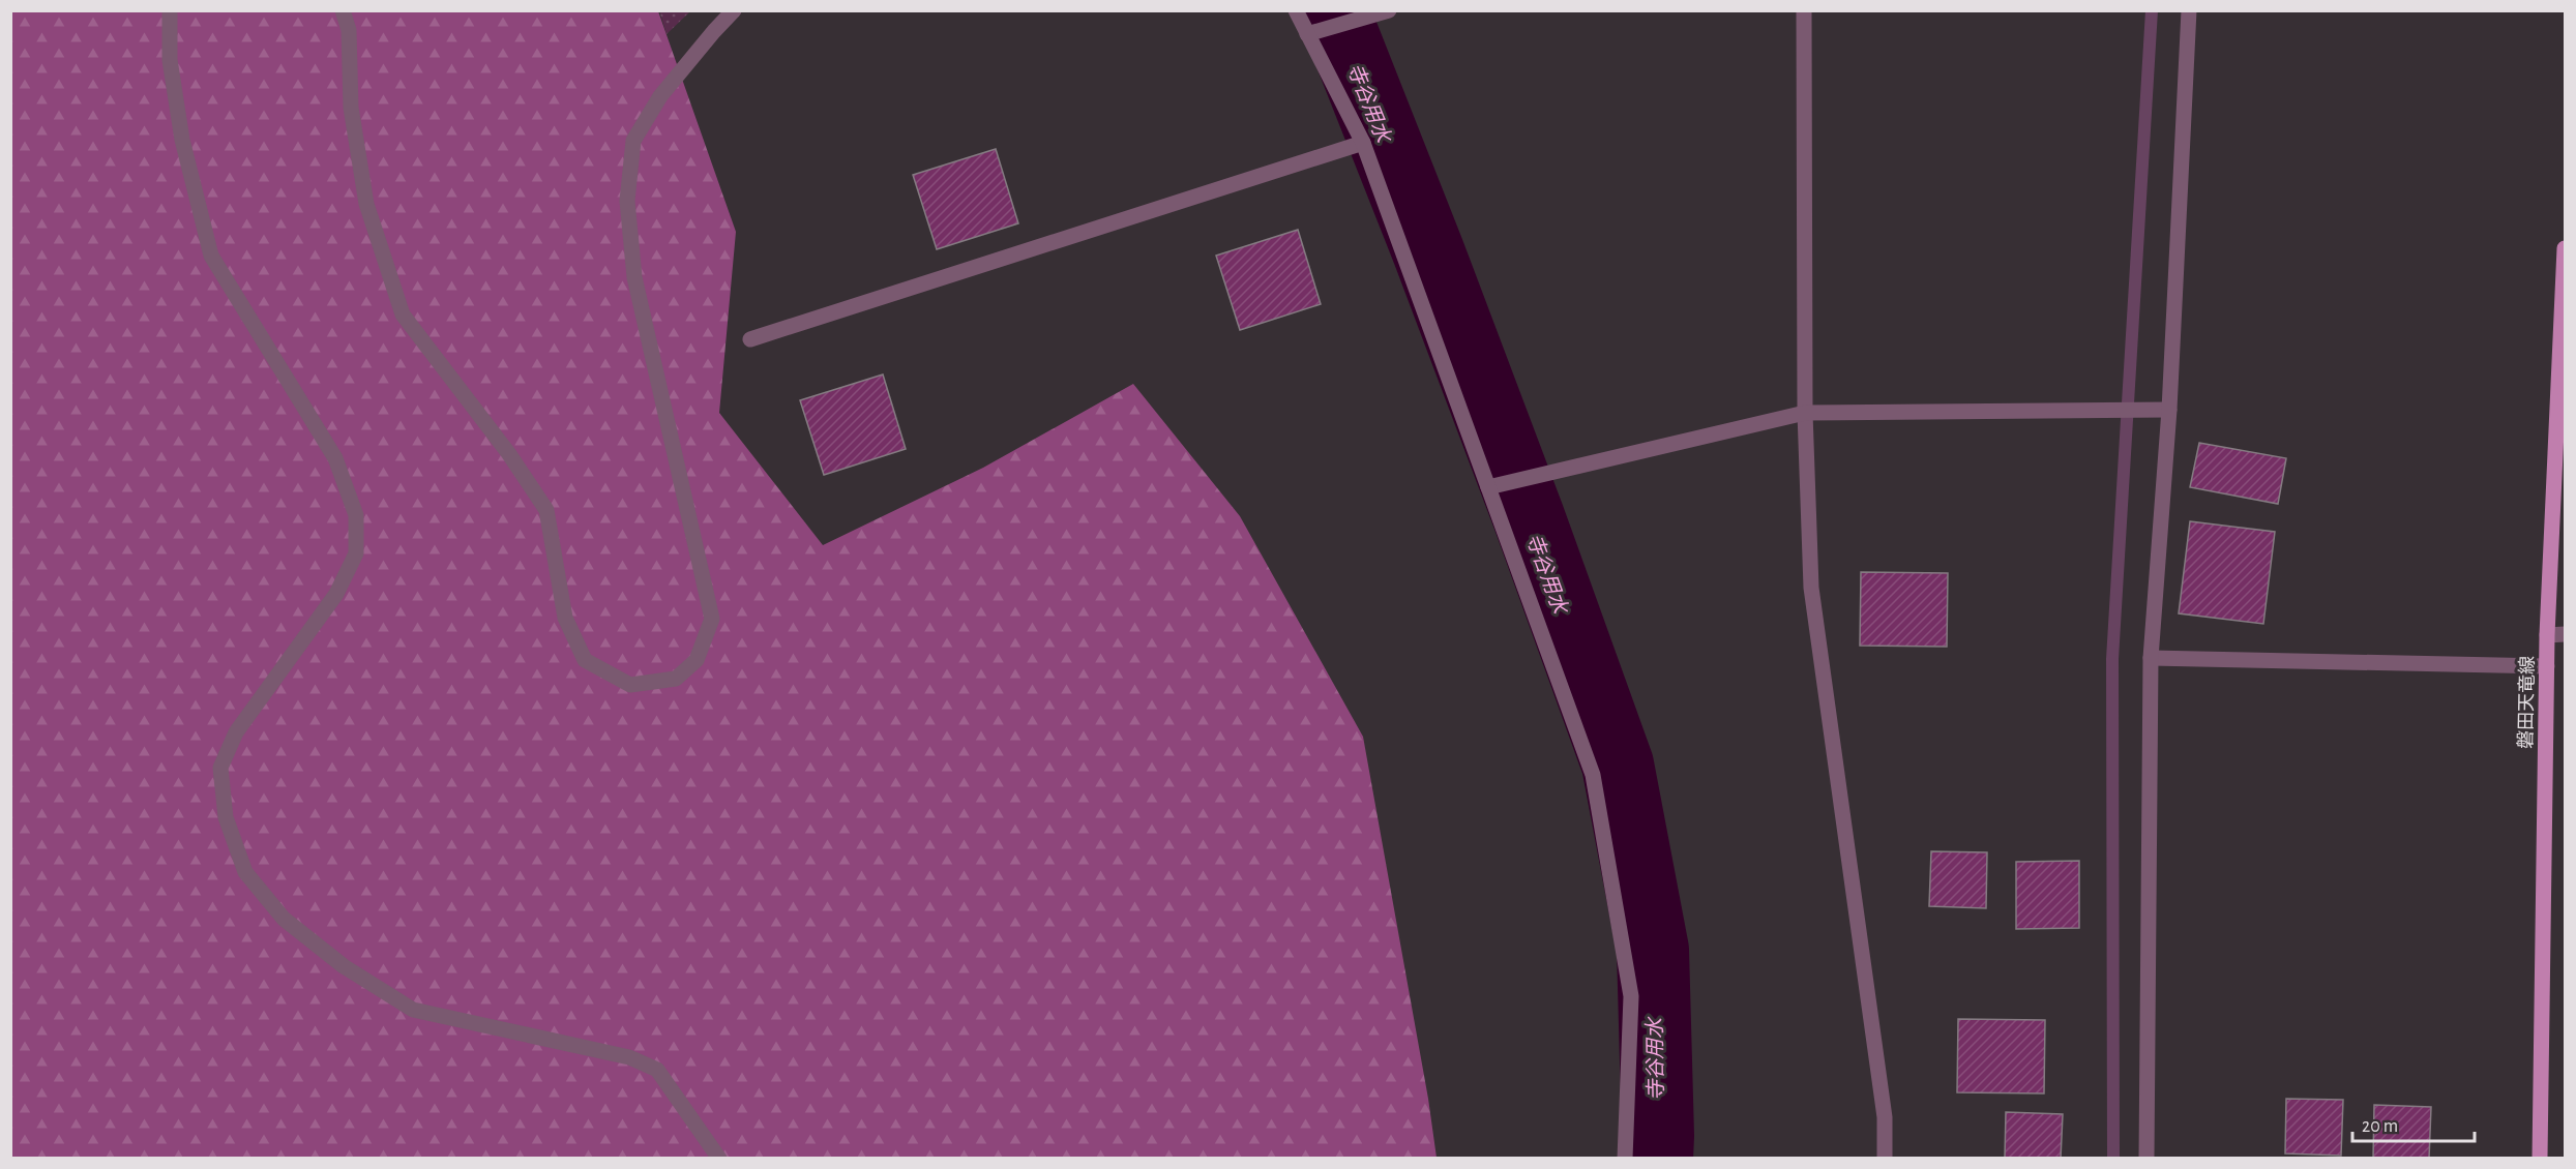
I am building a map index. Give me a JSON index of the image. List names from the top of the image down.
{
  "streets": {
    "main road": ["磐田天竜線"]
  },
  "water": ["寺谷用水"],
  "scale_bar": "20 m"
}
